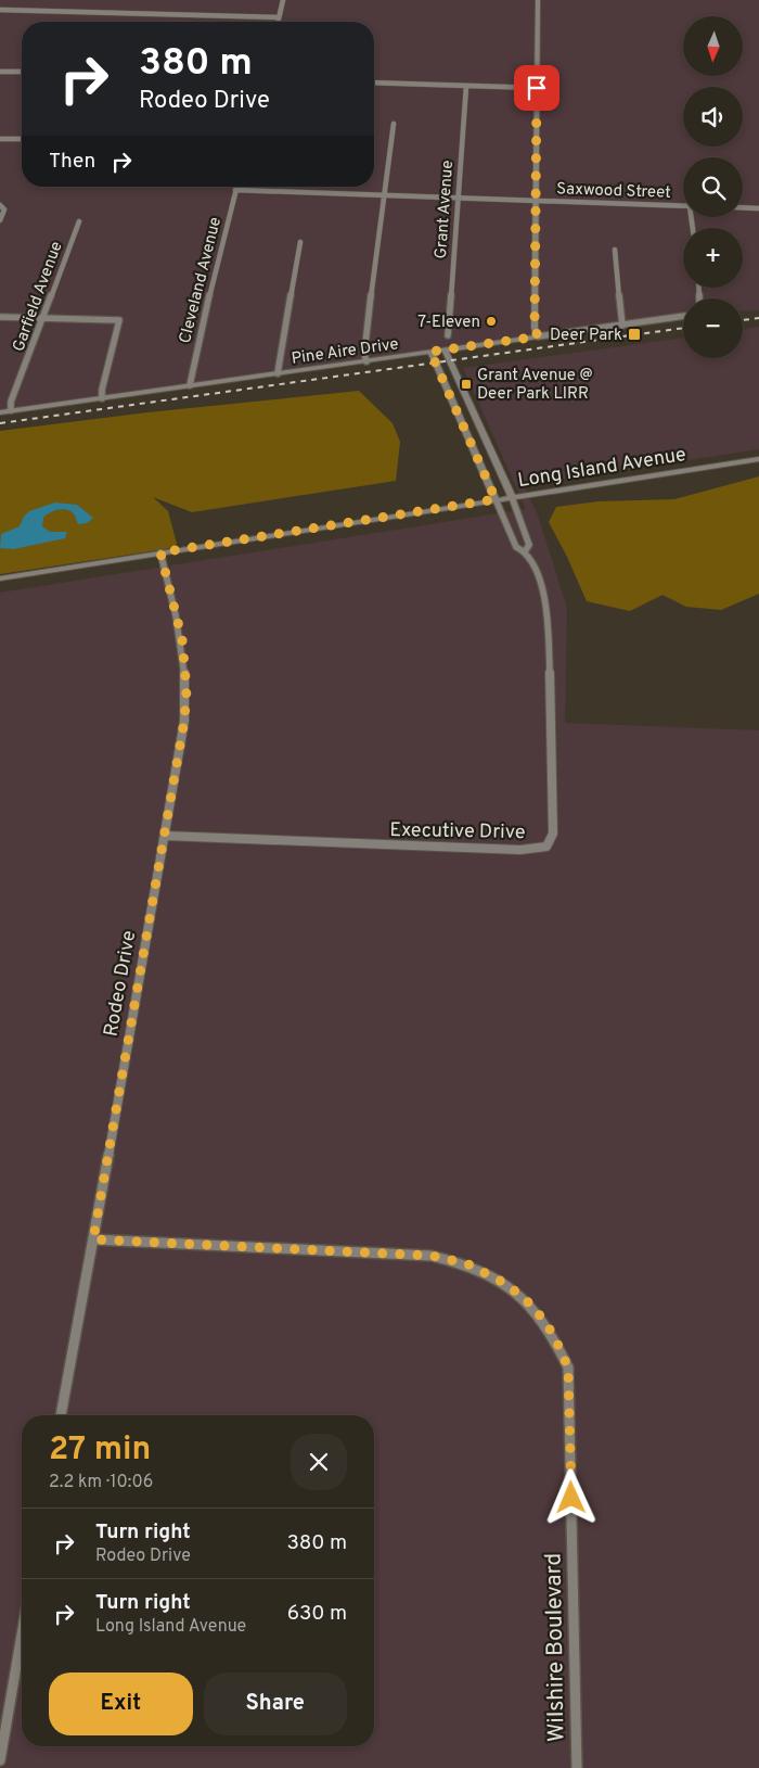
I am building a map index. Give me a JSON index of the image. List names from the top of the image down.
{
  "streets": {
    "street": [
      "Saxwood Street",
      "Grant Avenue",
      "Cleveland Avenue",
      "Garfield Avenue",
      "Pine Aire Drive",
      "Long Island Avenue",
      "Executive Drive",
      "Rodeo Drive",
      "Wilshire Boulevard"
    ]
  },
  "crossings": [
    ["Saxwood Street", "Grant Avenue"],
    ["Saxwood Street", "Cleveland Avenue"],
    ["Cleveland Avenue", "Pine Aire Drive"],
    ["Garfield Avenue", "Pine Aire Drive"],
    ["Long Island Avenue", "Executive Drive"],
    ["Long Island Avenue", "Rodeo Drive"],
    ["Executive Drive", "Rodeo Drive"],
    ["Rodeo Drive", "Wilshire Boulevard"]
  ],
  "places": {
    "other": ["7-Eleven"],
    "transit": ["Deer Park", "Grant Avenue @ Deer Park LIRR"]
  },
  "north": "bottom",
  "page": {
    "map_buttons": ["+", "−"],
    "turn": ["380 m", "Rodeo Drive"],
    "then": "Then",
    "heading": ["27 min", "2.2 km · 10:06"],
    "list": [
      {
        "name": "Turn right",
        "note": "Rodeo Drive",
        "value": "380 m"
      },
      {
        "name": "Turn right",
        "note": "Long Island Avenue",
        "value": "630 m"
      }
    ],
    "buttons": ["Exit", "Share"]
  }
}
